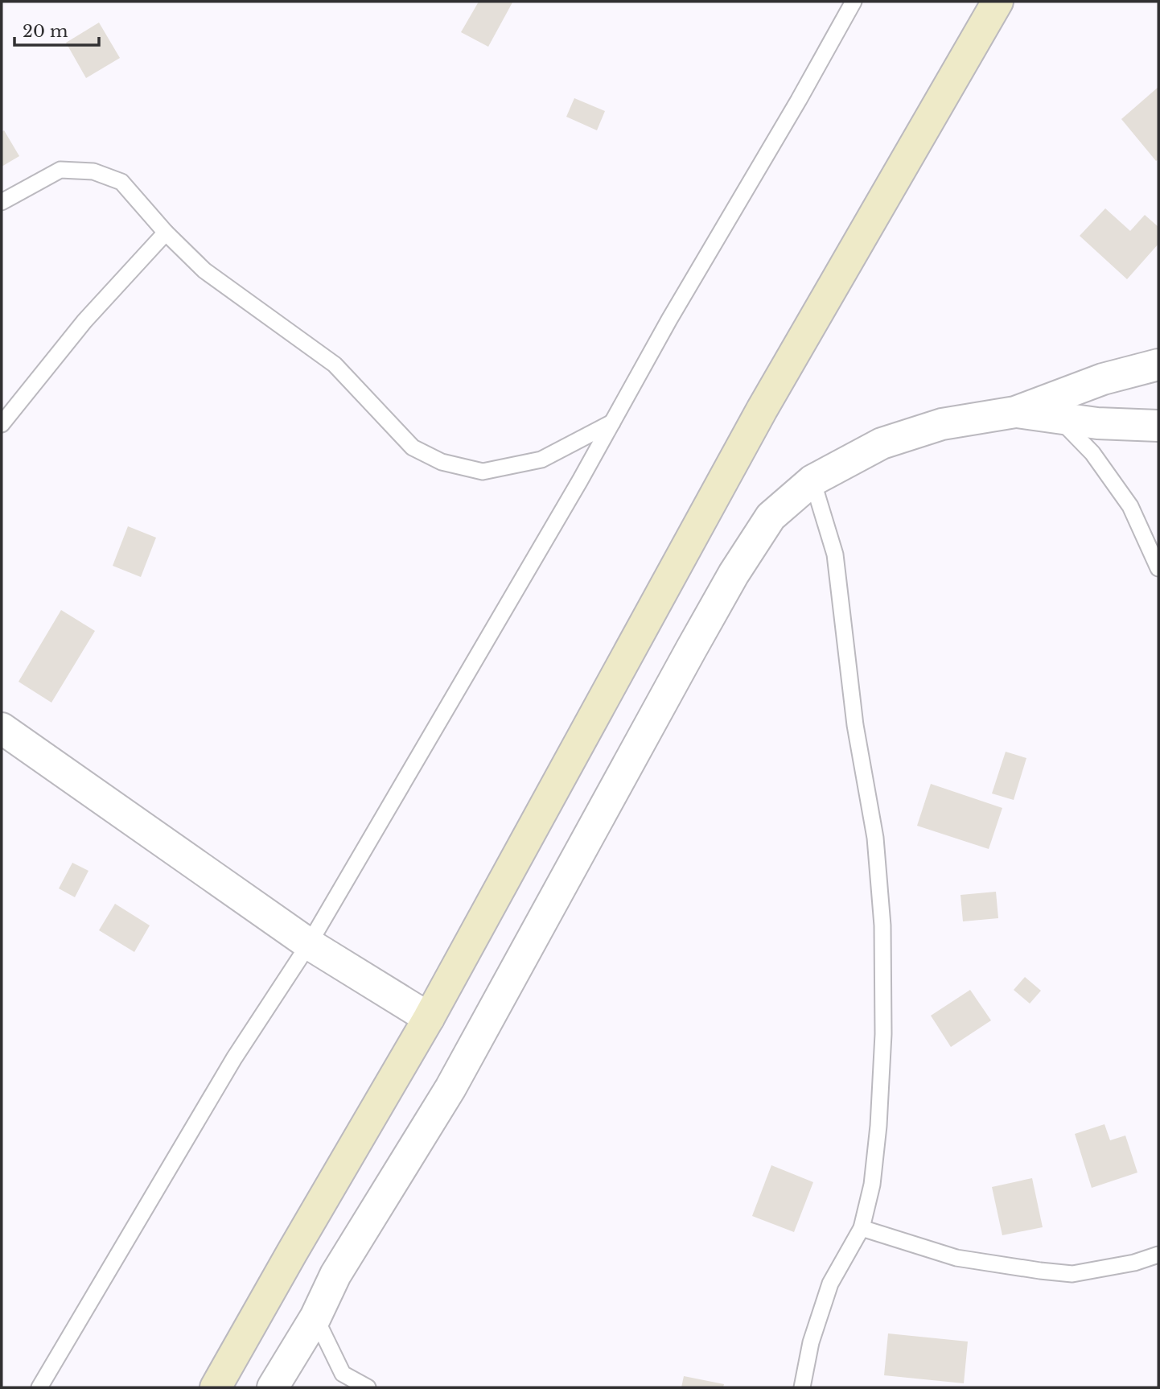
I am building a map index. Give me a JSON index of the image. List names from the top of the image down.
{
  "scale_bar": "20 m"
}
